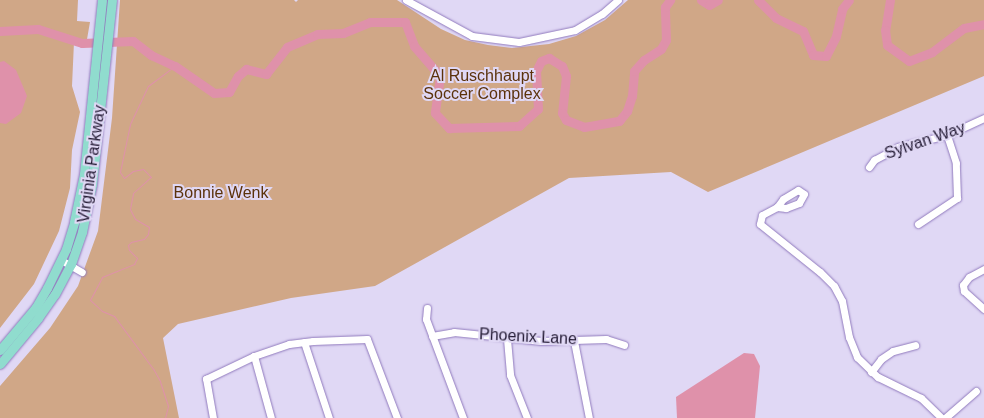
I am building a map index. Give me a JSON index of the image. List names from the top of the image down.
{
  "streets": {
    "main road": ["Virginia Parkway"],
    "street": ["Sylvan Way", "Phoenix Lane"]
  },
  "parks": ["Al Ruschhaupt Soccer Complex", "Bonnie Wenk"]
}
